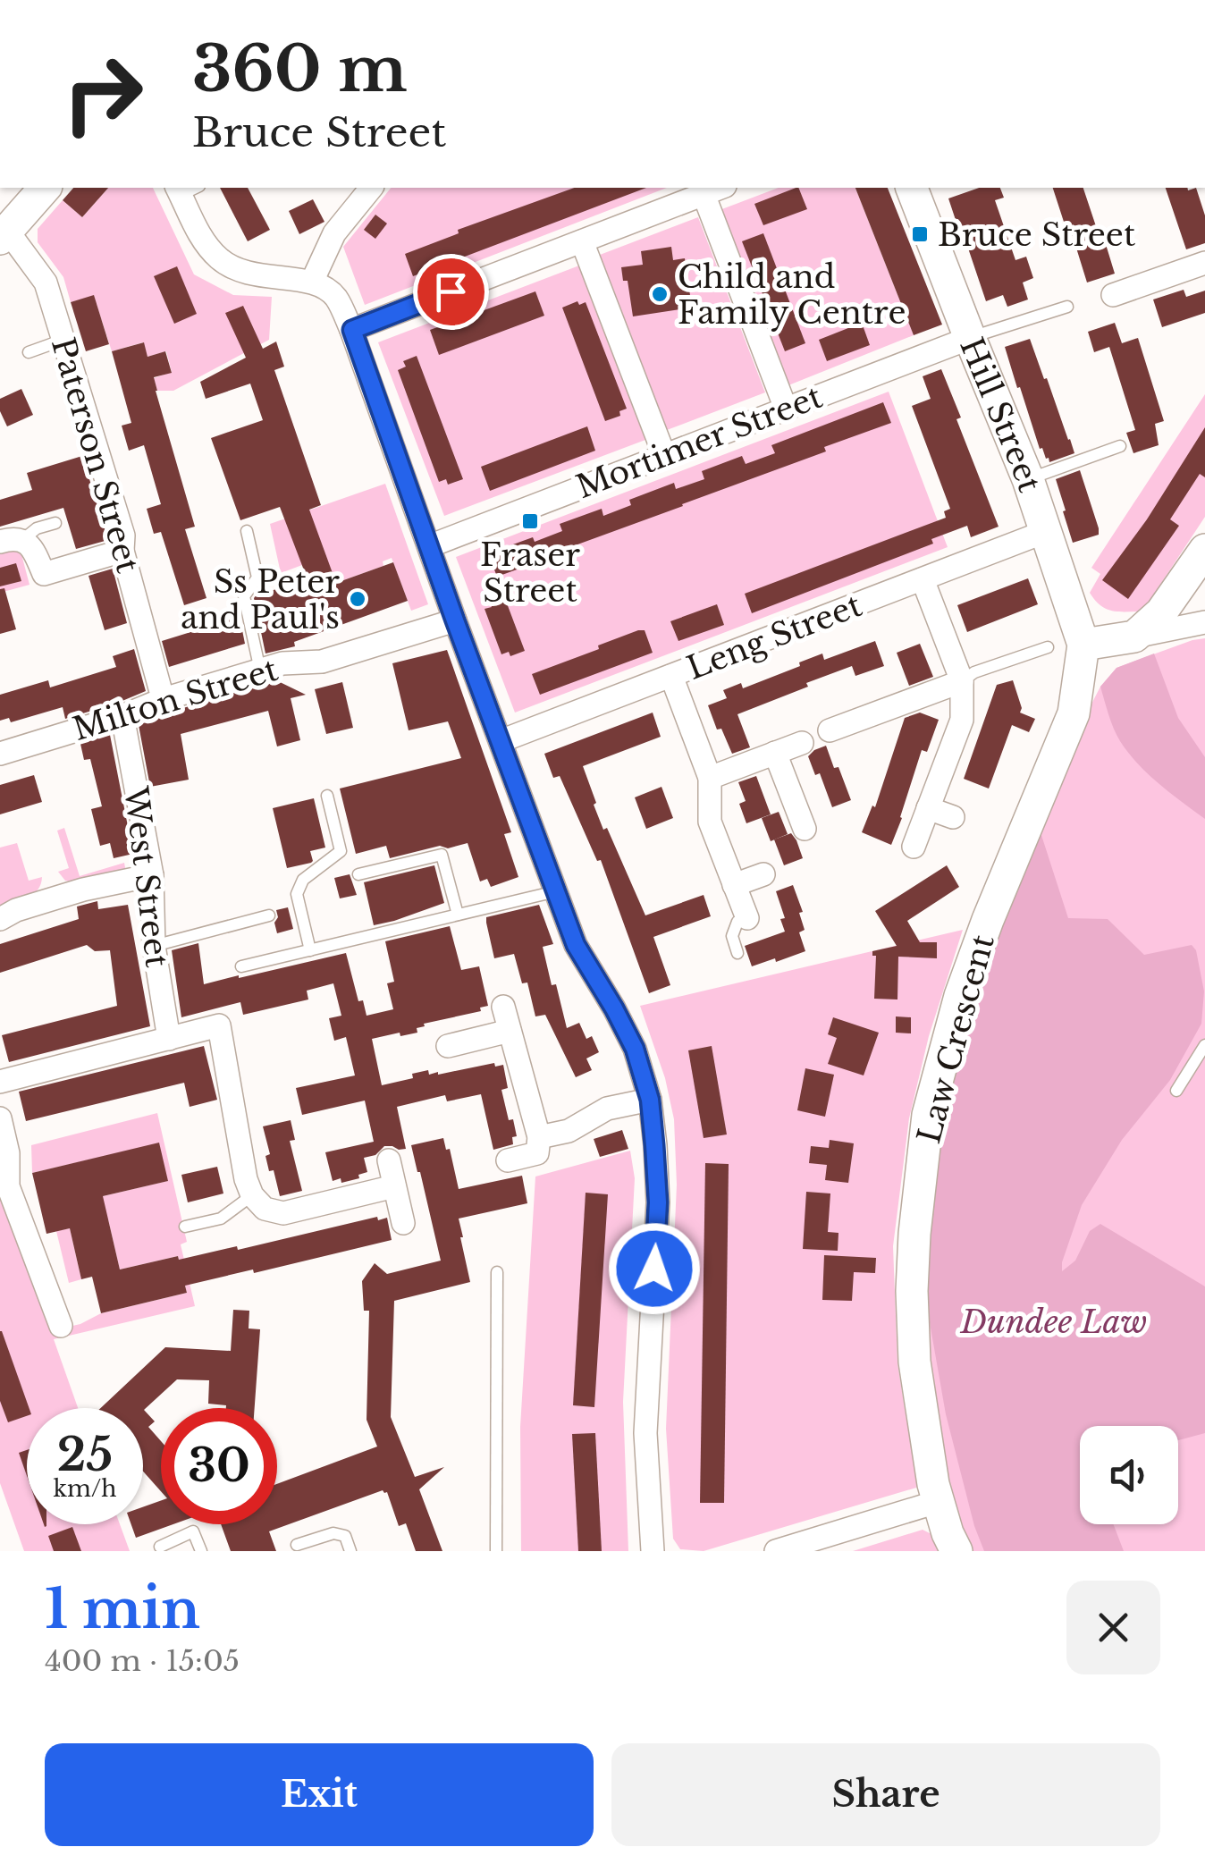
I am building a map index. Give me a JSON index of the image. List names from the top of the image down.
{
  "streets": {
    "street": [
      "Hill Street",
      "Mortimer Street",
      "Paterson Street",
      "Leng Street",
      "Milton Street",
      "West Street",
      "Law Crescent"
    ]
  },
  "crossings": [
    ["Hill Street", "Mortimer Street"],
    ["Hill Street", "Leng Street"],
    ["Hill Street", "Law Crescent"],
    ["Milton Street", "West Street"]
  ],
  "parks": ["Dundee Law"],
  "places": {
    "transit": ["Bruce Street", "Fraser Street"],
    "other": ["Child and Family Centre", "Ss Peter and Paul's"]
  },
  "page": {
    "turn": ["360 m", "Bruce Street"],
    "speed": "25 km/h",
    "limit": "30",
    "heading": ["1 min", "400 m · 15:05"],
    "buttons": ["Exit", "Share"]
  }
}
